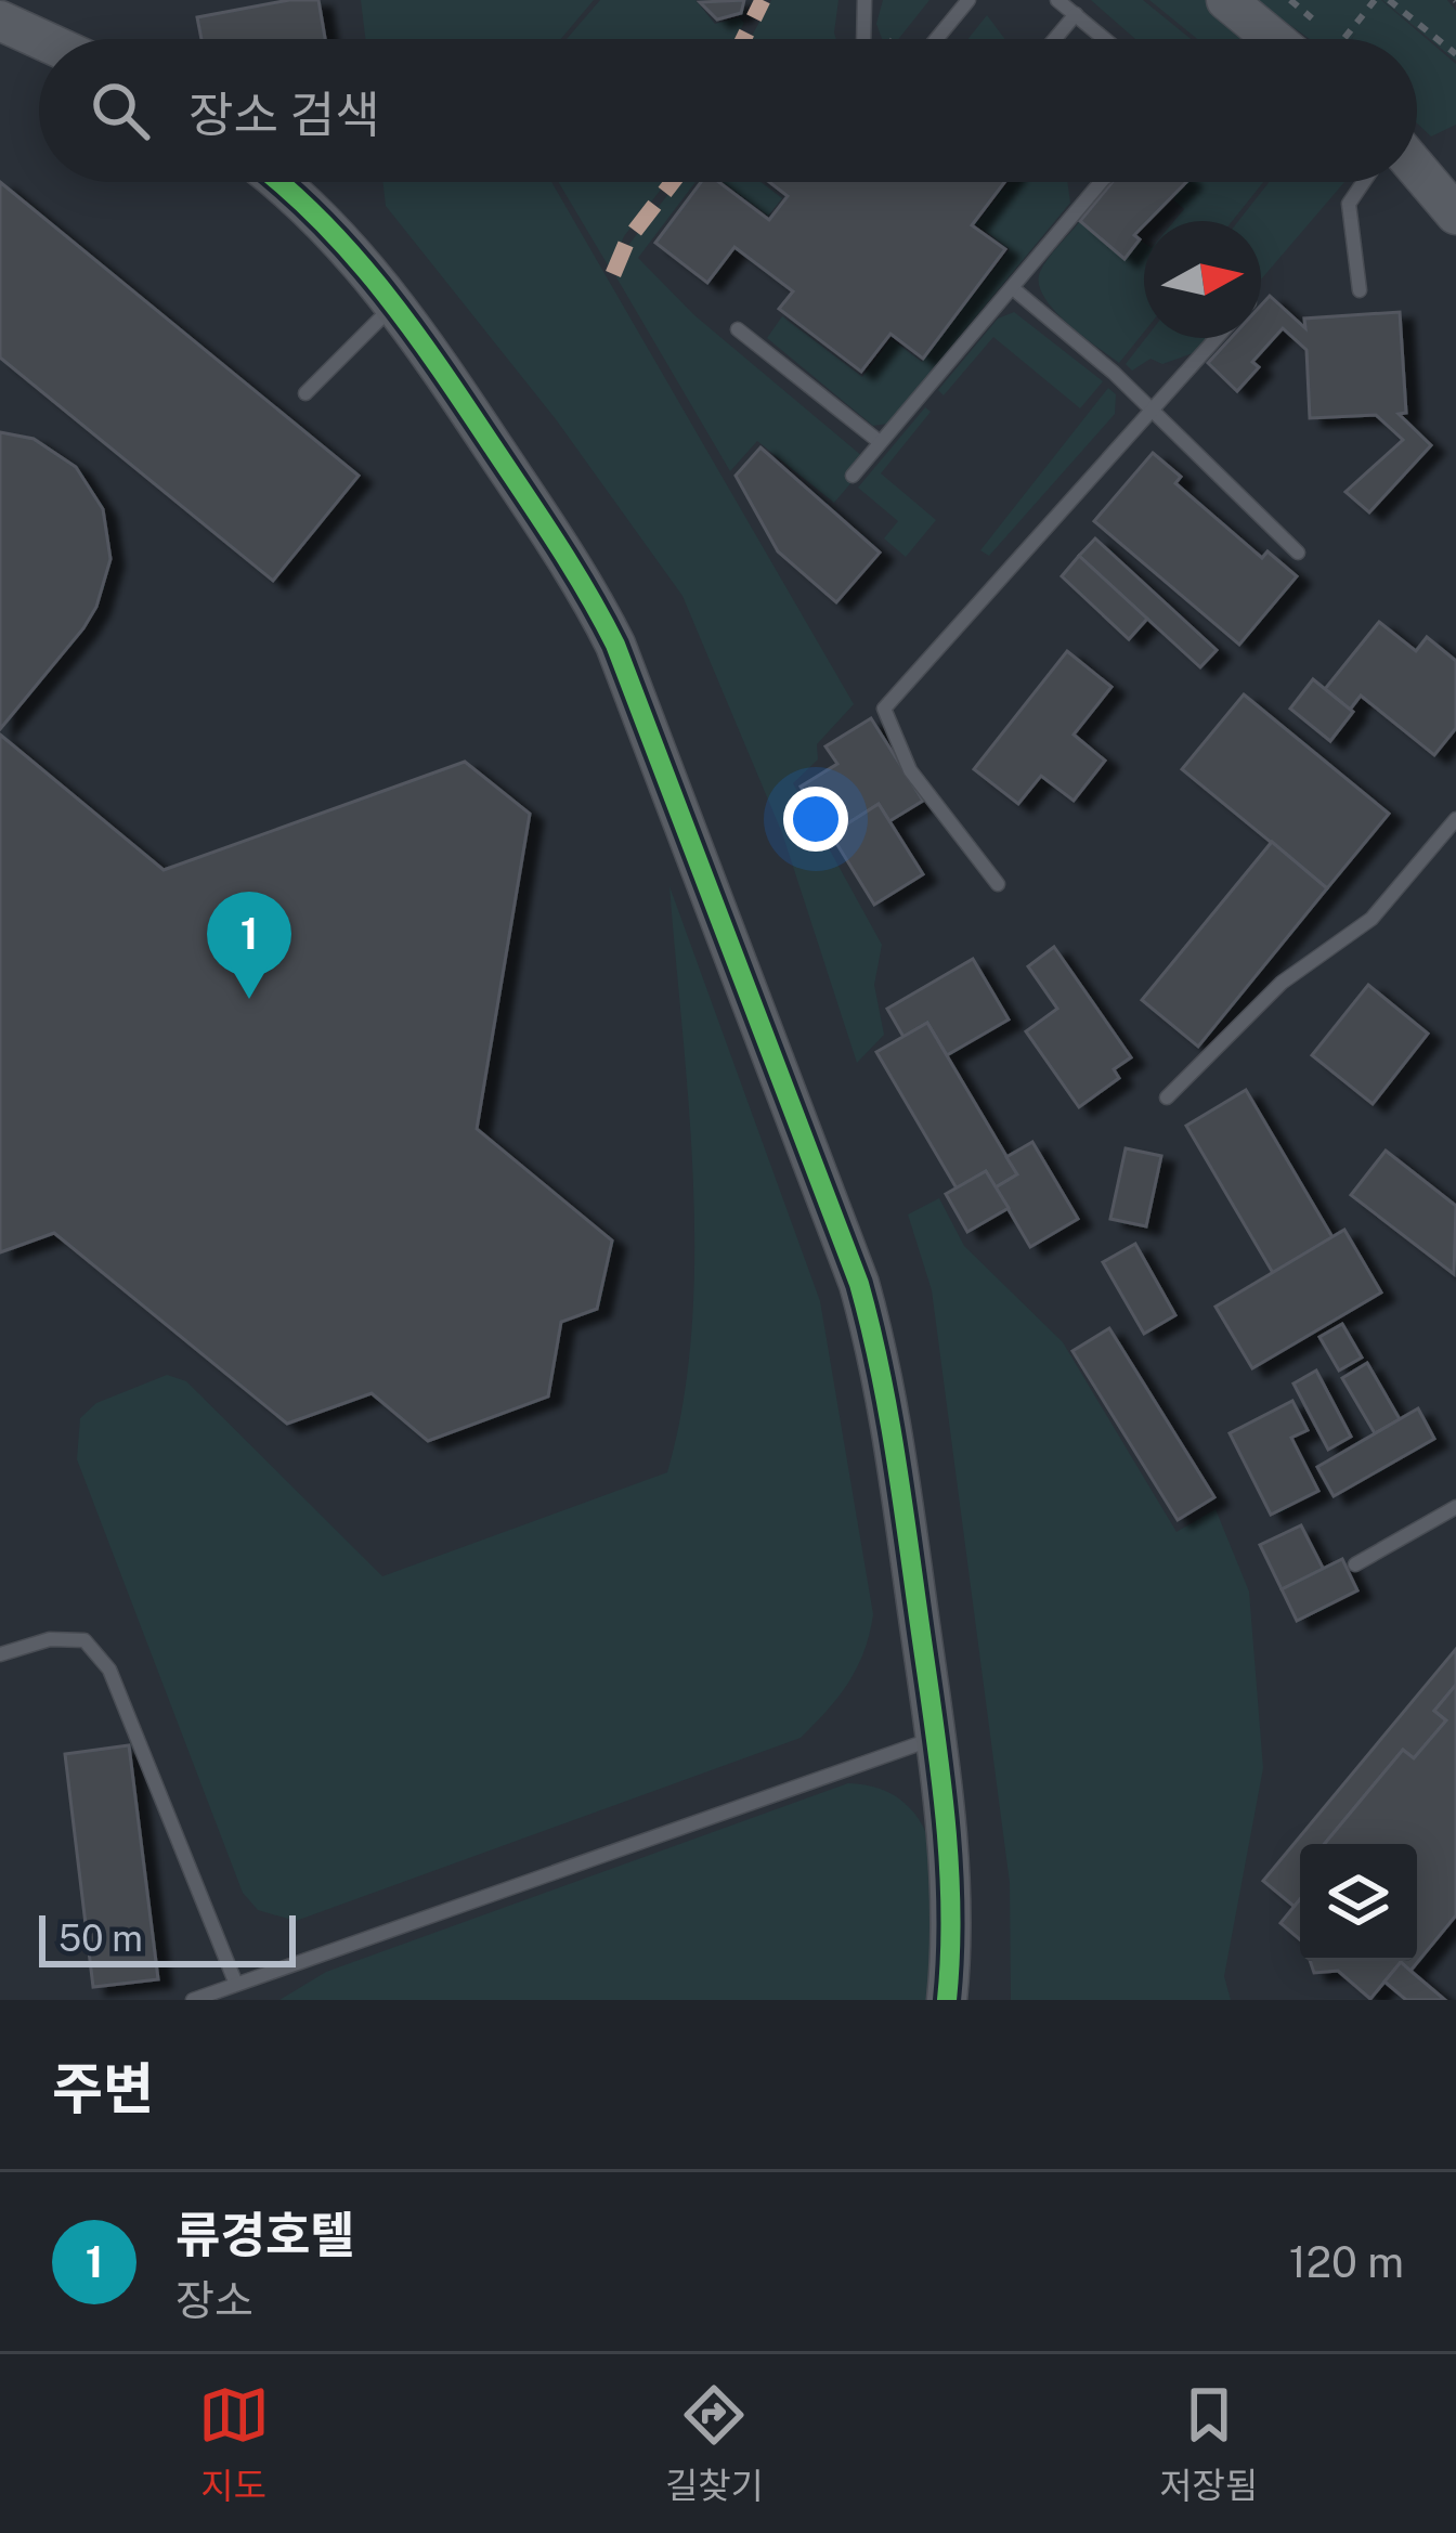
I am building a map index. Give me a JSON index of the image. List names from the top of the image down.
{
  "scale_bar": "50 m",
  "north": "right",
  "page": {
    "search": "장소 검색",
    "pins": "1",
    "scale": "50 m",
    "heading": "주변",
    "list": [
      {
        "mark": "1",
        "name": "류경호텔",
        "note": "장소",
        "value": "120 m"
      }
    ],
    "nav": ["지도", "길찾기", "저장됨"]
  }
}
